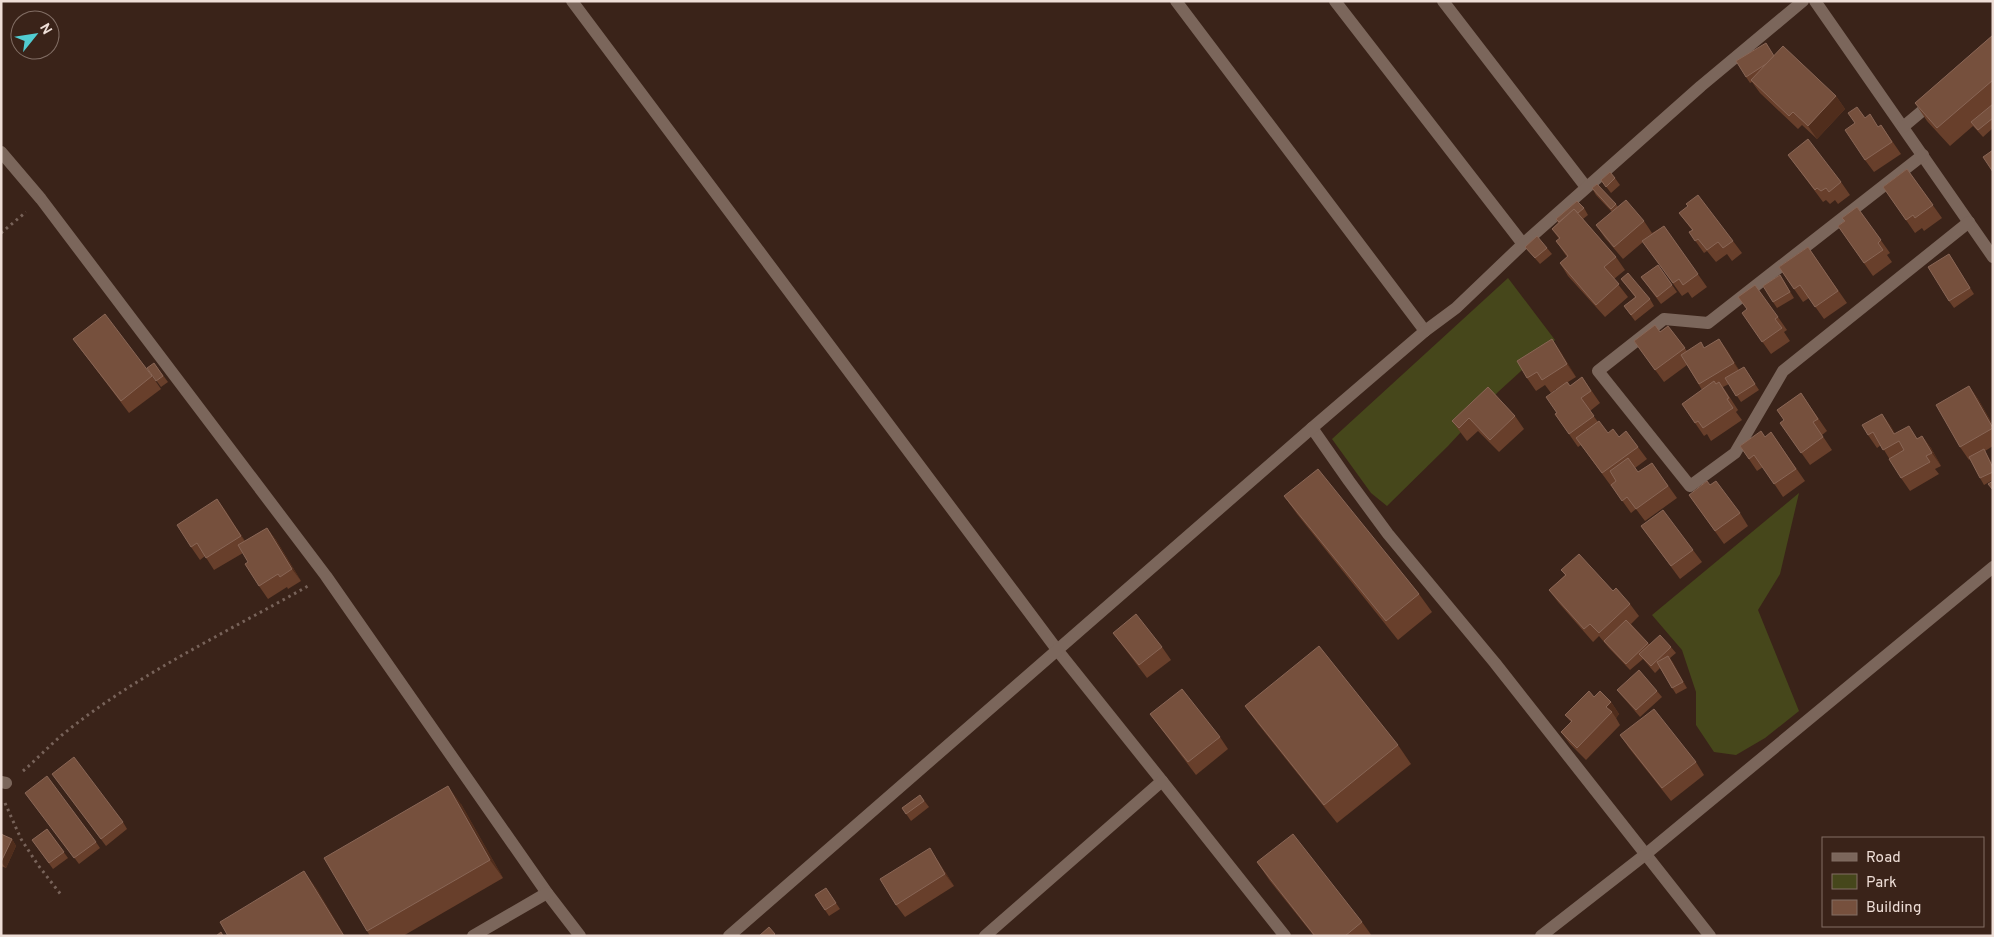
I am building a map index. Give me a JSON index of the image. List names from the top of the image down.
{
  "legend": ["Road", "Park", "Building"],
  "north": "top right"
}
